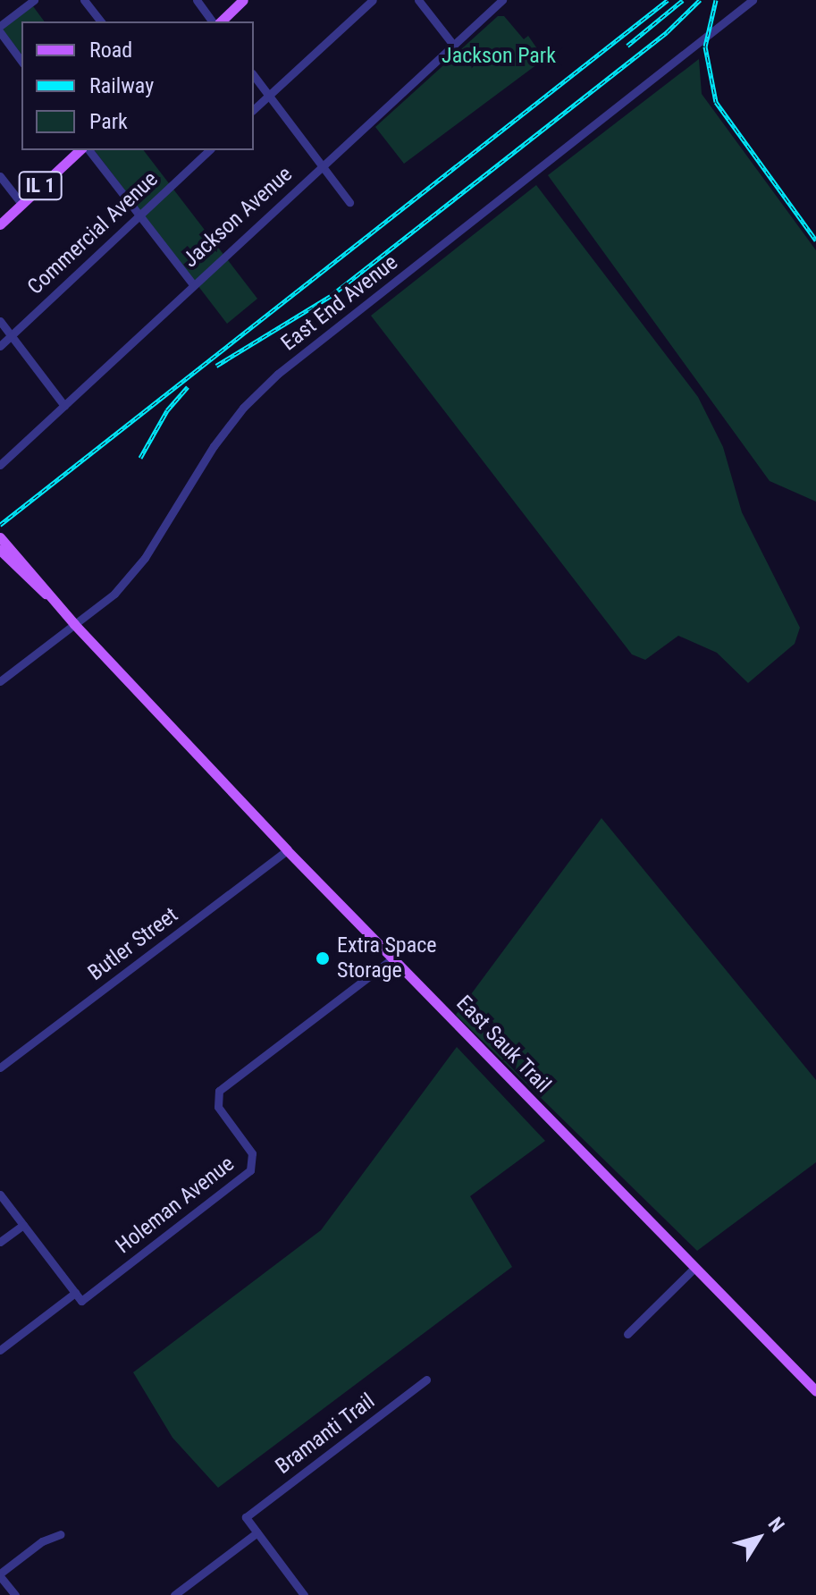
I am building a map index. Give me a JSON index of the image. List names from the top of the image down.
{
  "streets": {
    "main road": ["IL 1", "East Sauk Trail"],
    "street": [
      "Jackson Avenue",
      "Commercial Avenue",
      "East End Avenue",
      "Butler Street",
      "Holeman Avenue",
      "Bramanti Trail"
    ]
  },
  "crossings": [
    ["East End Avenue", "East Sauk Trail"],
    ["Butler Street", "East Sauk Trail"],
    ["East Sauk Trail", "Holeman Avenue"]
  ],
  "parks": ["Jackson Park"],
  "places": ["Extra Space Storage"],
  "legend": ["Road", "Railway", "Park"],
  "north": "top right"
}
